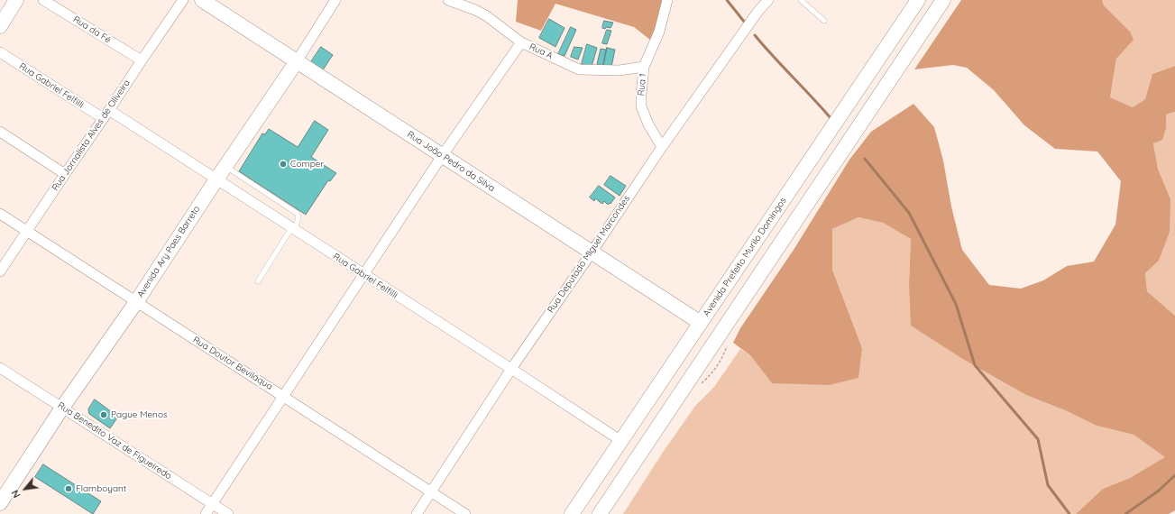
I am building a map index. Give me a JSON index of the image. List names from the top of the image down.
{
  "streets": {
    "main road": ["Rua João Pedro da Silva", "Avenida Ary Paes Barreto", "Avenida Prefeito Murilo Domingos"],
    "street": [
      "Rua da Fé",
      "Rua A",
      "Rua 1",
      "Rua Gabriel Felfilli",
      "Rua Jornalista Alves de Oliveira",
      "Rua Deputado Miguel Marcondes",
      "Rua Doutor Beviláqua",
      "Rua Benedito Vaz de Figueiredo"
    ]
  },
  "crossings": [
    ["Rua da Fé", "Rua Jornalista Alves de Oliveira"],
    ["Rua A", "Rua 1"],
    ["Rua 1", "Rua Deputado Miguel Marcondes"],
    ["Rua Gabriel Felfilli", "Rua Jornalista Alves de Oliveira"],
    ["Rua Gabriel Felfilli", "Avenida Ary Paes Barreto"],
    ["Rua Gabriel Felfilli", "Rua Deputado Miguel Marcondes"],
    ["Rua Gabriel Felfilli", "Avenida Prefeito Murilo Domingos"],
    ["Rua Jornalista Alves de Oliveira", "Rua Doutor Beviláqua"],
    ["Rua João Pedro da Silva", "Avenida Ary Paes Barreto"],
    ["Rua João Pedro da Silva", "Rua Deputado Miguel Marcondes"],
    ["Rua João Pedro da Silva", "Avenida Prefeito Murilo Domingos"],
    ["Avenida Ary Paes Barreto", "Rua Doutor Beviláqua"],
    ["Avenida Ary Paes Barreto", "Rua Benedito Vaz de Figueiredo"],
    ["Rua Deputado Miguel Marcondes", "Rua Doutor Beviláqua"]
  ],
  "places": ["Comper", "Pague Menos", "Flamboyant"],
  "north": "bottom left"
}
